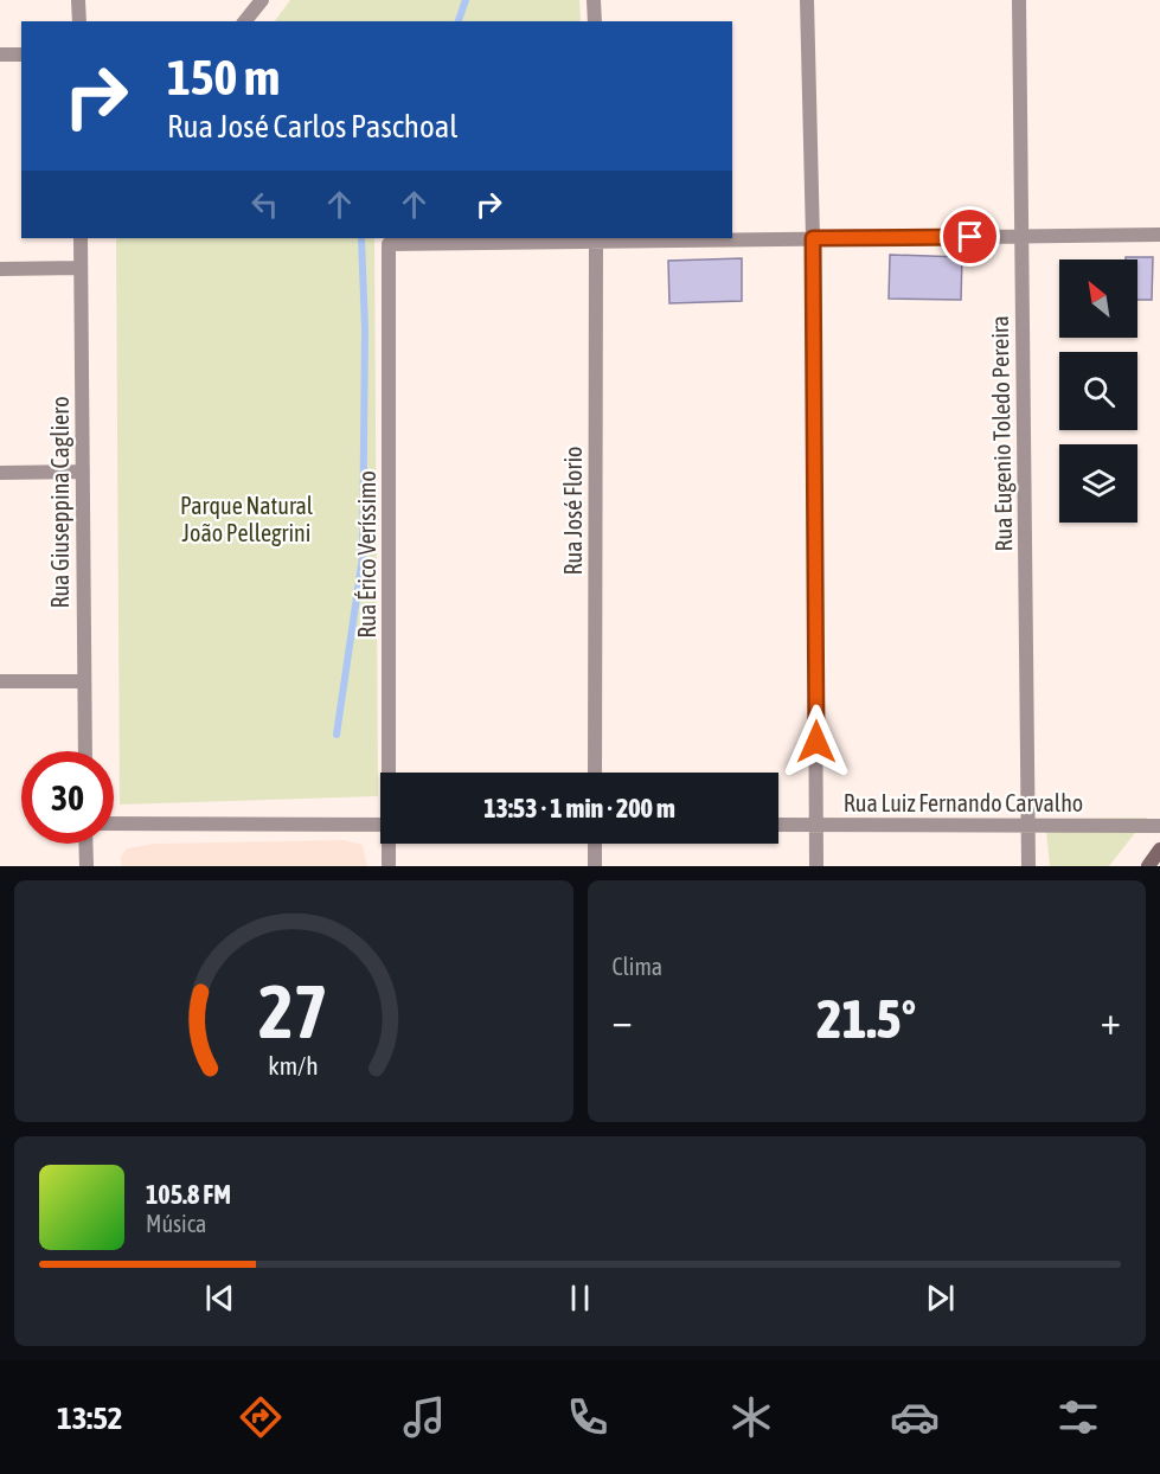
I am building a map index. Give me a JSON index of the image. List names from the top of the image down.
{
  "streets": {
    "street": [
      "Rua Eugenio Toledo Pereira",
      "Rua Giuseppina Cagliero",
      "Rua José Florio",
      "Rua Érico Veríssimo",
      "Rua Luiz Fernando Carvalho"
    ]
  },
  "crossings": [
    ["Rua Eugenio Toledo Pereira", "Rua Luiz Fernando Carvalho"],
    ["Rua José Florio", "Rua Érico Veríssimo"]
  ],
  "parks": ["Parque Natural João Pellegrini"],
  "north": "top left",
  "page": {
    "turn": ["150 m", "Rua José Carlos Paschoal"],
    "limit": "30",
    "trip": "13:53 · 1 min · 200 m",
    "tile": "Clima",
    "heat": ["−", "21.5°", "+"],
    "song": ["105.8 FM", "Música"],
    "tabs": "13:52",
    "gauge": ["27", "km/h"]
  }
}
